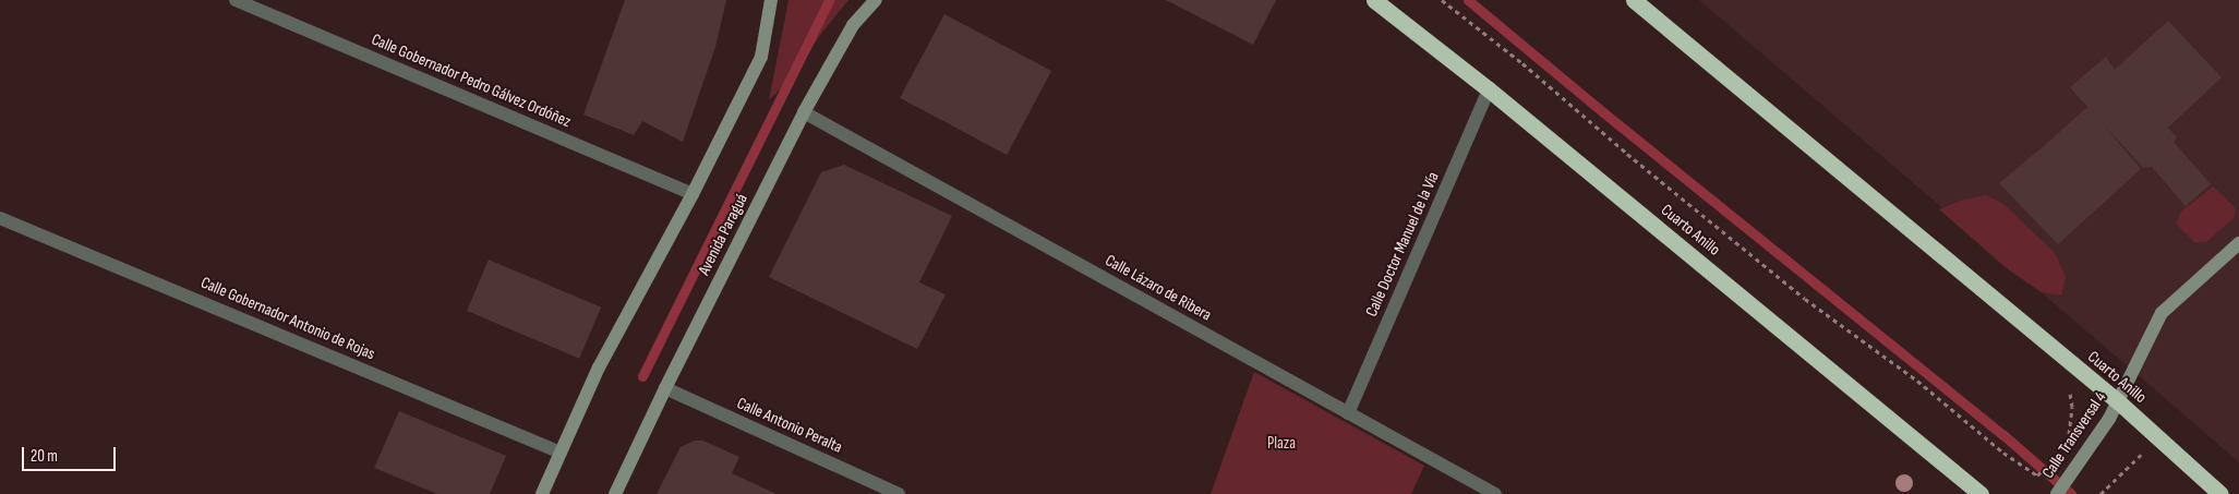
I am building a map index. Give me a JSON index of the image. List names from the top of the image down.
{
  "streets": {
    "highway": ["Cuarto Anillo"],
    "main road": ["Avenida Paraguá", "Calle Transversal 4"],
    "street": [
      "Calle Gobernador Pedro Gálvez Ordóñez",
      "Calle Doctor Manuel de la Vía",
      "Calle Lázaro de Ribera",
      "Calle Gobernador Antonio de Rojas",
      "Calle Antonio Peralta"
    ]
  },
  "crossings": [
    ["Cuarto Anillo", "Calle Doctor Manuel de la Vía"],
    ["Cuarto Anillo", "Calle Transversal 4"],
    ["Avenida Paraguá", "Calle Lázaro de Ribera"],
    ["Avenida Paraguá", "Calle Antonio Peralta"],
    ["Calle Doctor Manuel de la Vía", "Calle Lázaro de Ribera"]
  ],
  "parks": ["Plaza"],
  "scale_bar": "20 m"
}
